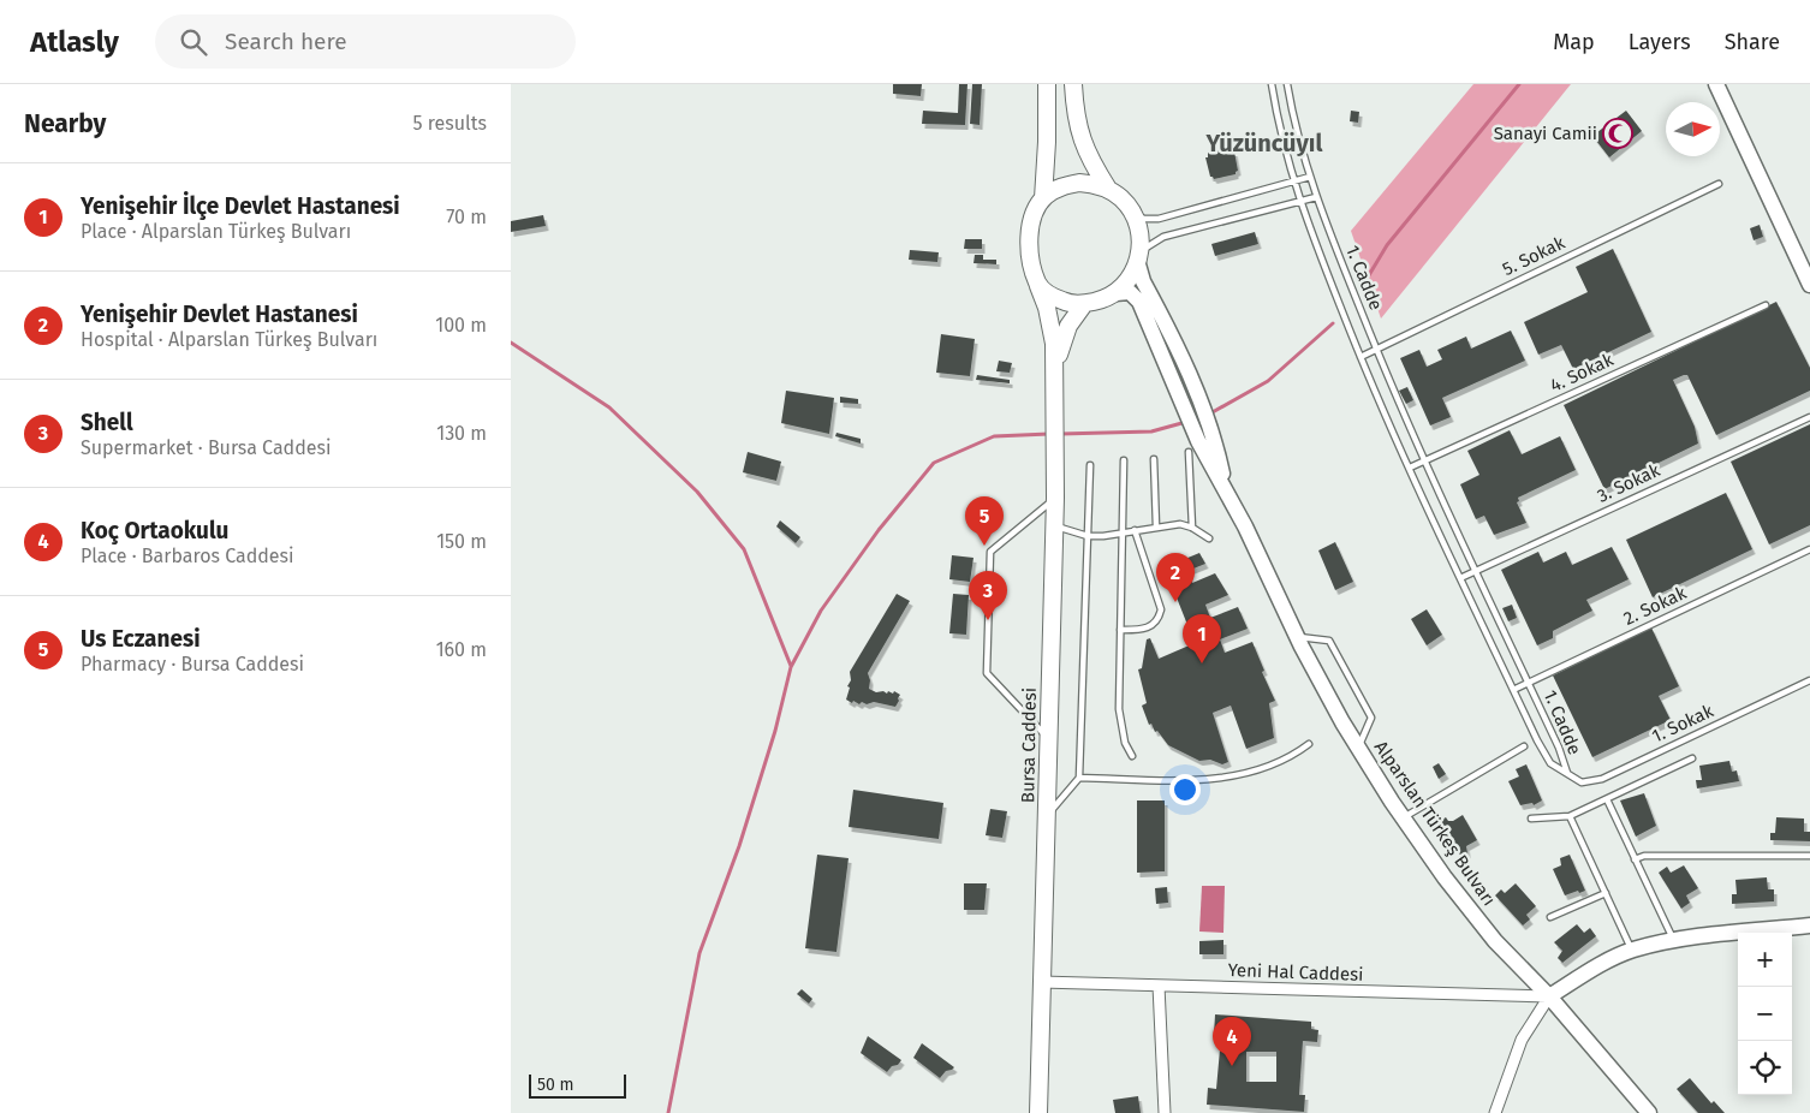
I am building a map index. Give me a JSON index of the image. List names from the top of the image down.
{
  "streets": {
    "main road": ["Bursa Caddesi", "Alparslan Türkeş Bulvarı"],
    "street": ["Yeni Hal Caddesi"],
    "lane": [
      "5. Sokak",
      "1. Cadde",
      "4. Sokak",
      "3. Sokak",
      "2. Sokak",
      "1. Sokak"
    ]
  },
  "crossings": [
    ["5. Sokak", "1. Cadde"],
    ["1. Cadde", "4. Sokak"],
    ["1. Cadde", "3. Sokak"],
    ["1. Cadde", "2. Sokak"],
    ["1. Cadde", "1. Sokak"],
    ["Bursa Caddesi", "Alparslan Türkeş Bulvarı"],
    ["Bursa Caddesi", "Yeni Hal Caddesi"],
    ["Alparslan Türkeş Bulvarı", "Yeni Hal Caddesi"]
  ],
  "districts": ["Yüzüncüyıl"],
  "places": {
    "mosque": ["Sanayi Camii"]
  },
  "scale_bar": "50 m",
  "north": "right",
  "page": {
    "header": "Atlasly",
    "search": "Search here",
    "nav": ["Map", "Layers", "Share"],
    "heading": ["Nearby", "5 results"],
    "list": [
      {
        "mark": "1",
        "name": "Yenişehir İlçe Devlet Hastanesi",
        "note": "Place · Alparslan Türkeş Bulvarı",
        "value": "70 m"
      },
      {
        "mark": "2",
        "name": "Yenişehir Devlet Hastanesi",
        "note": "Hospital · Alparslan Türkeş Bulvarı",
        "value": "100 m"
      },
      {
        "mark": "3",
        "name": "Shell",
        "note": "Supermarket · Bursa Caddesi",
        "value": "130 m"
      },
      {
        "mark": "4",
        "name": "Koç Ortaokulu",
        "note": "Place · Barbaros Caddesi",
        "value": "150 m"
      },
      {
        "mark": "5",
        "name": "Us Eczanesi",
        "note": "Pharmacy · Bursa Caddesi",
        "value": "160 m"
      }
    ],
    "pins": [
      "5",
      "2",
      "3",
      "1",
      "4"
    ],
    "map_buttons": ["+", "−"],
    "scale": "50 m"
  }
}
